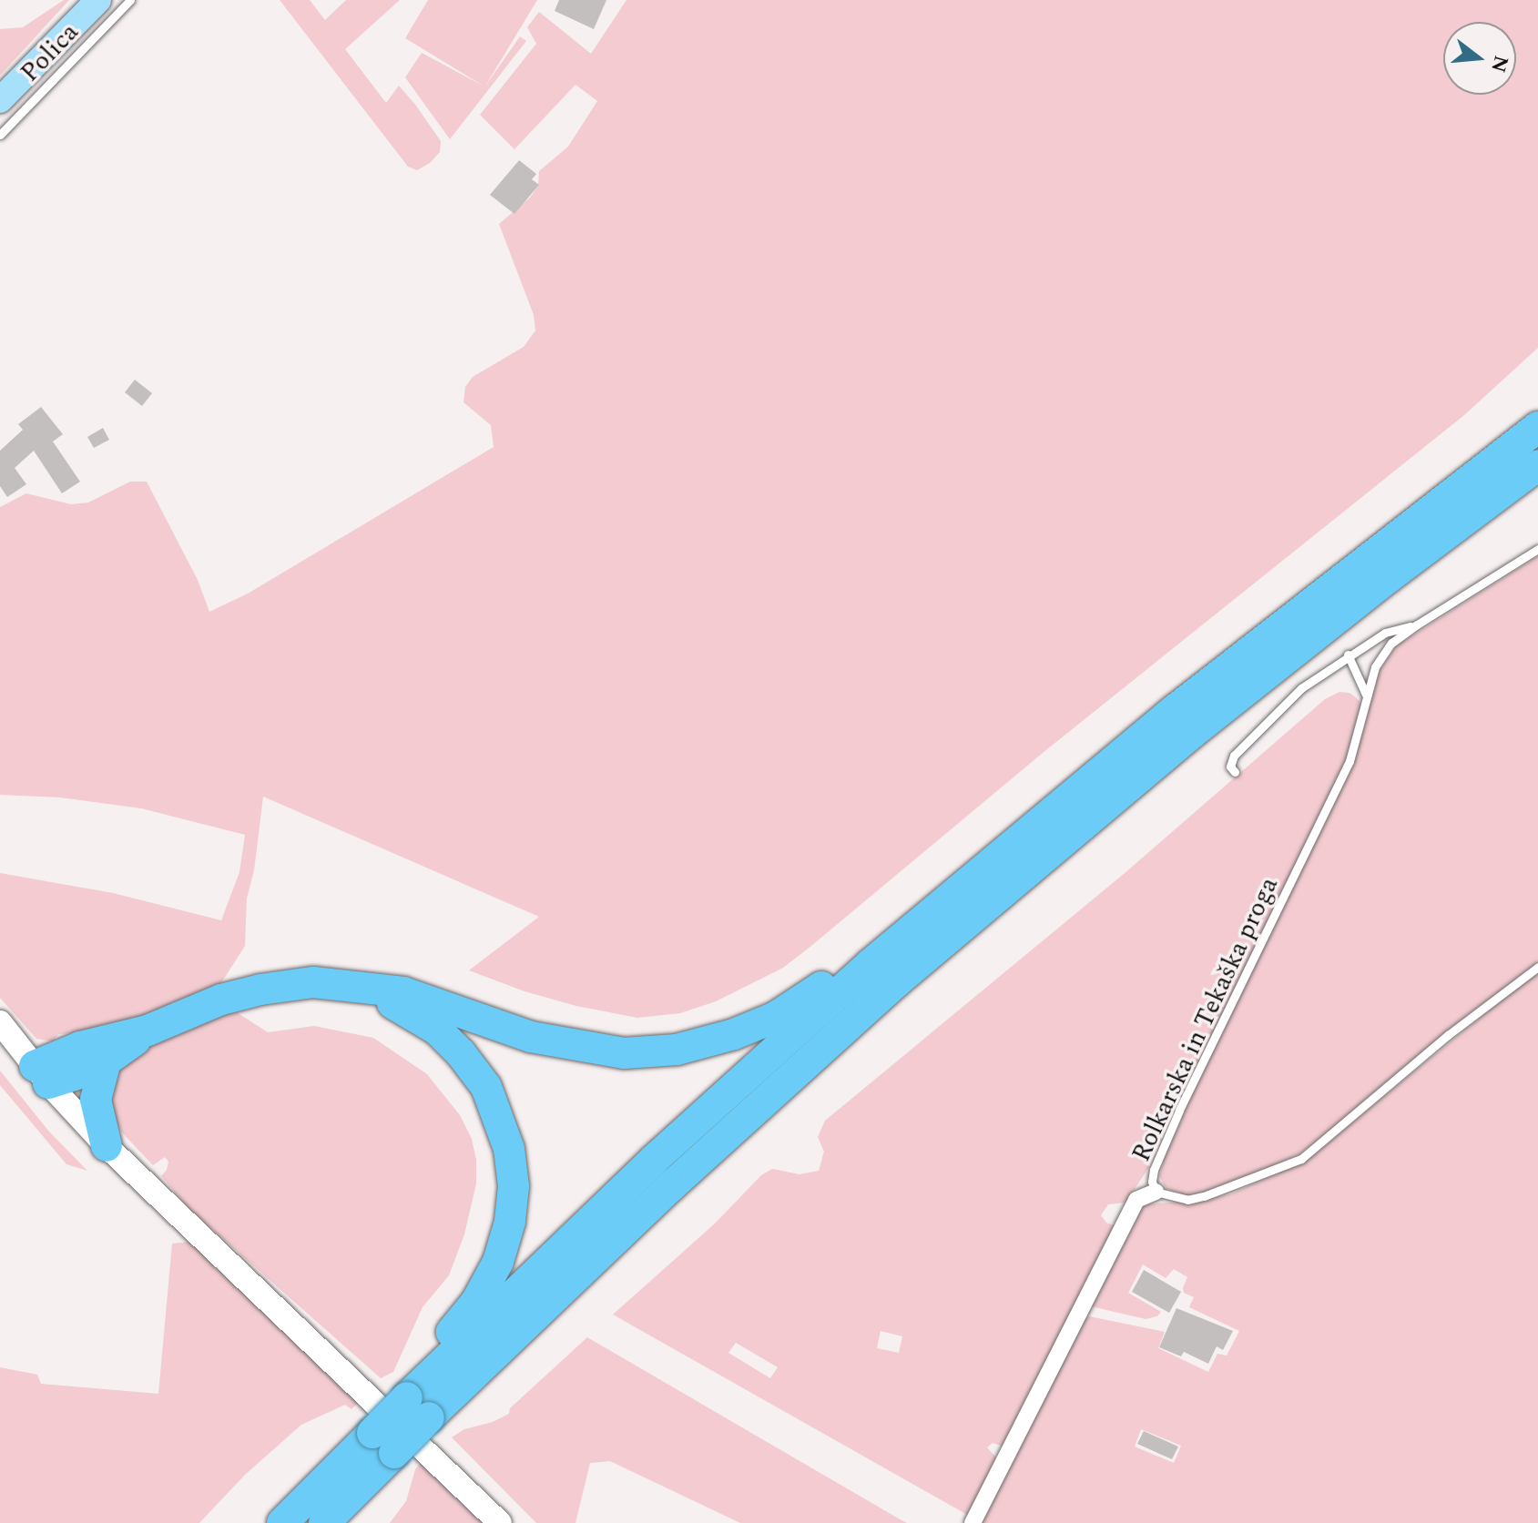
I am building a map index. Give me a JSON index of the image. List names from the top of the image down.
{
  "streets": {
    "lane": ["Polica", "Rolkarska in Tekaška proga"]
  },
  "north": "right"
}
